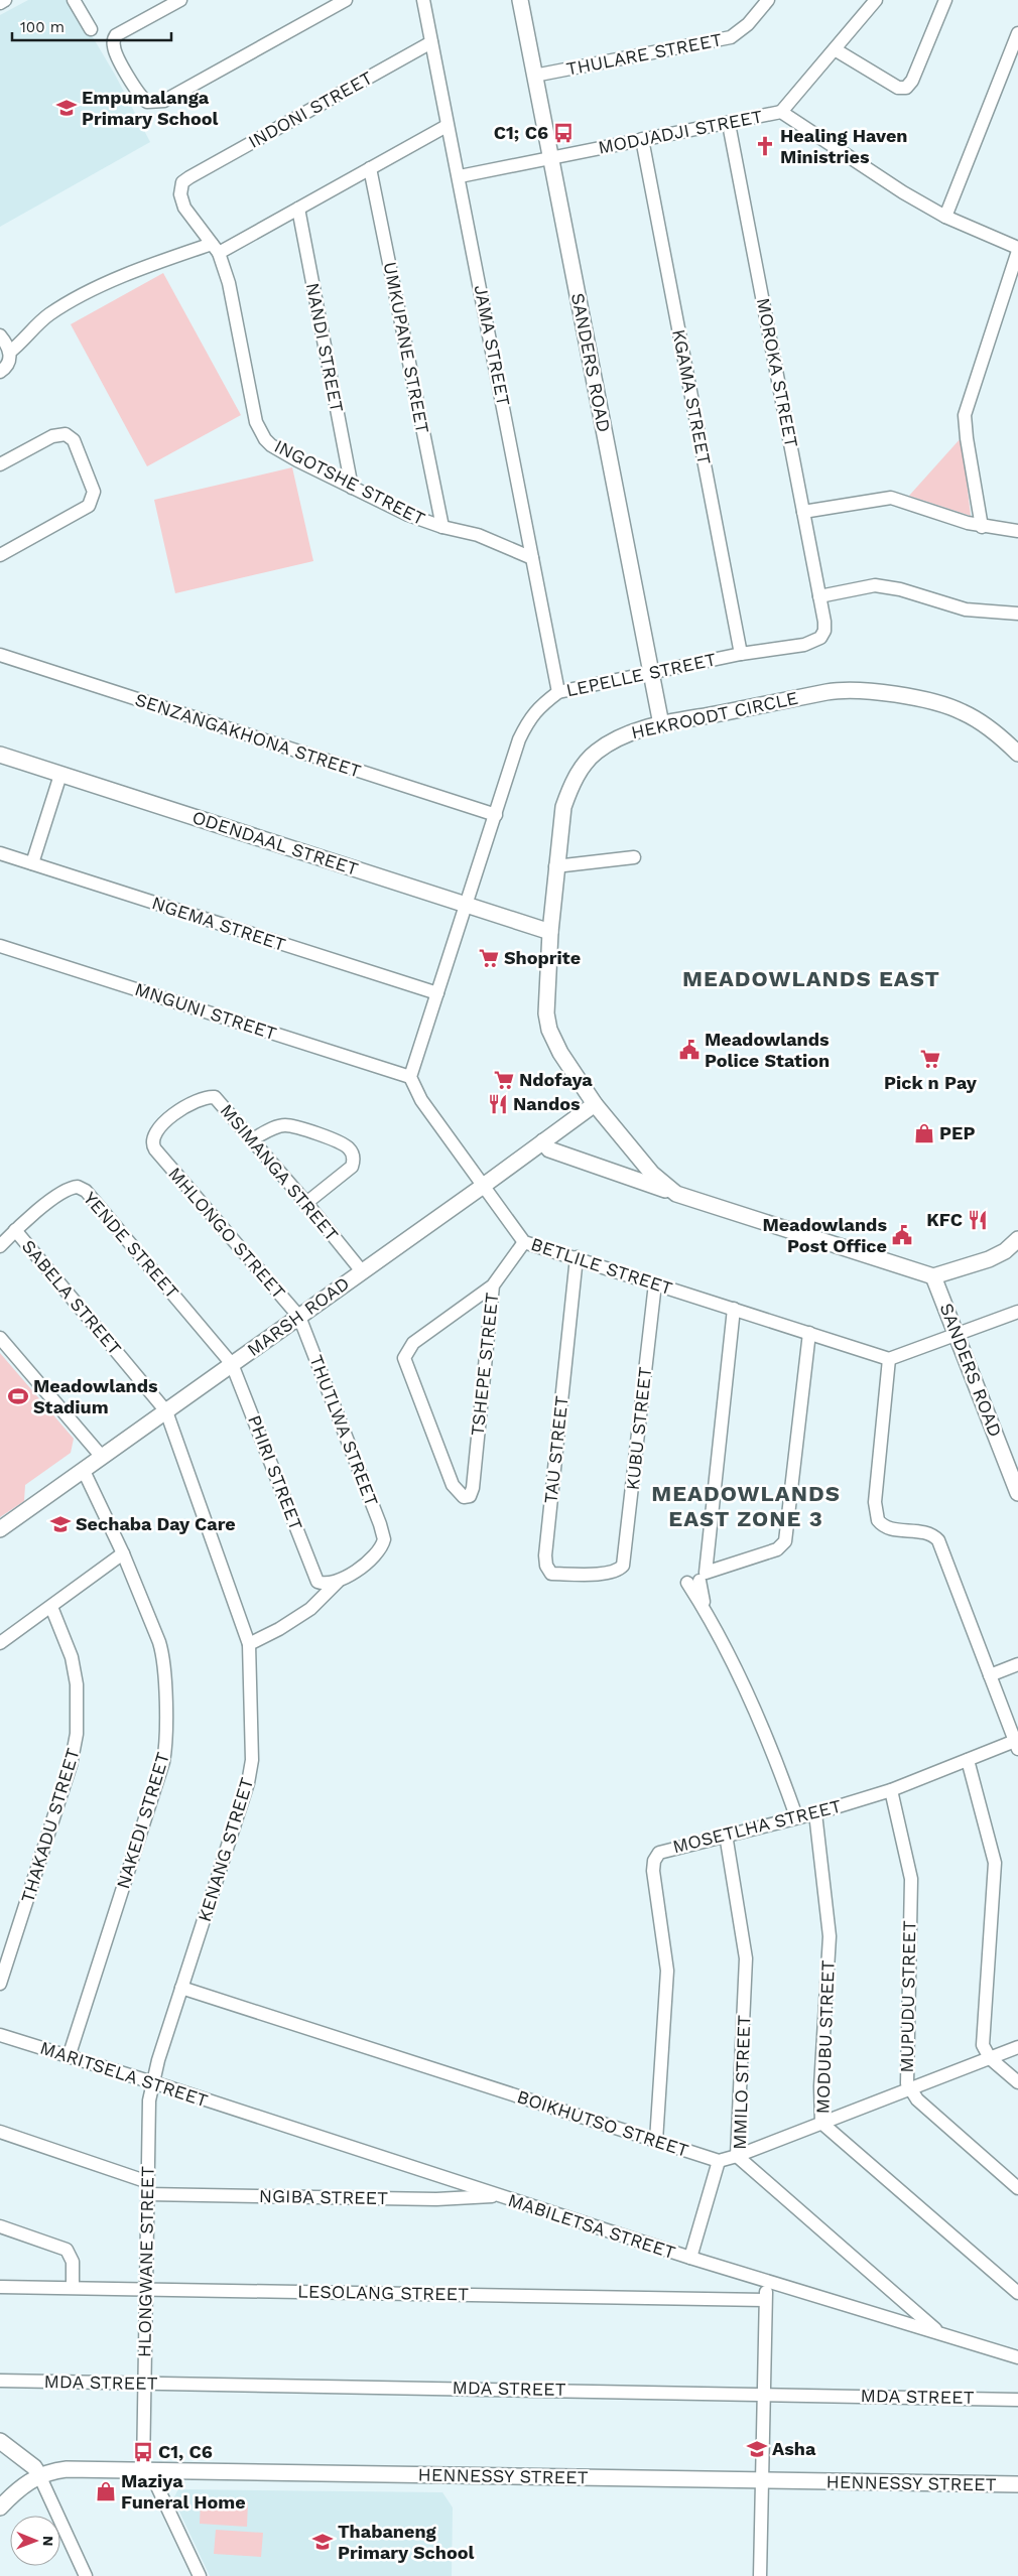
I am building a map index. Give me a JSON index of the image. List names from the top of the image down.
{
  "streets": {
    "street": [
      "THULARE STREET",
      "INDONI STREET",
      "MODJADJI STREET",
      "JAMA STREET",
      "NANDI STREET",
      "UMKUPANE STREET",
      "SANDERS ROAD",
      "MOROKA STREET",
      "KGAMA STREET",
      "INGOTSHE STREET",
      "LEPELLE STREET",
      "HEKROODT CIRCLE",
      "SENZANGAKHONA STREET",
      "ODENDAAL STREET",
      "NGEMA STREET",
      "MNGUNI STREET",
      "MSIMANGA STREET",
      "MHLONGO STREET",
      "YENDE STREET",
      "BETLILE STREET",
      "SABELA STREET",
      "MARSH ROAD",
      "TSHEPE STREET",
      "KUBU STREET",
      "THUTLWA STREET",
      "TAU STREET",
      "PHIRI STREET",
      "NAKEDI STREET",
      "THAKADU STREET",
      "MOSETLHA STREET",
      "KENANG STREET",
      "MUPUDU STREET",
      "MODUBU STREET",
      "MARITSELA STREET",
      "MMILO STREET",
      "BOIKHUTSO STREET",
      "NGIBA STREET",
      "MABILETSA STREET",
      "HLONGWANE STREET",
      "LESOLANG STREET",
      "MDA STREET",
      "HENNESSY STREET"
    ]
  },
  "crossings": [
    ["THULARE STREET", "SANDERS ROAD"],
    ["INDONI STREET", "JAMA STREET"],
    ["INDONI STREET", "INGOTSHE STREET"],
    ["MODJADJI STREET", "JAMA STREET"],
    ["MODJADJI STREET", "SANDERS ROAD"],
    ["MODJADJI STREET", "MOROKA STREET"],
    ["MODJADJI STREET", "KGAMA STREET"],
    ["JAMA STREET", "INGOTSHE STREET"],
    ["JAMA STREET", "LEPELLE STREET"],
    ["NANDI STREET", "INGOTSHE STREET"],
    ["UMKUPANE STREET", "INGOTSHE STREET"],
    ["SANDERS ROAD", "LEPELLE STREET"],
    ["SANDERS ROAD", "HEKROODT CIRCLE"],
    ["MOROKA STREET", "LEPELLE STREET"],
    ["KGAMA STREET", "LEPELLE STREET"],
    ["LEPELLE STREET", "SENZANGAKHONA STREET"],
    ["LEPELLE STREET", "ODENDAAL STREET"],
    ["HEKROODT CIRCLE", "ODENDAAL STREET"],
    ["HEKROODT CIRCLE", "MARSH ROAD"],
    ["MNGUNI STREET", "BETLILE STREET"],
    ["MSIMANGA STREET", "MHLONGO STREET"],
    ["MSIMANGA STREET", "MARSH ROAD"],
    ["MHLONGO STREET", "MARSH ROAD"],
    ["MHLONGO STREET", "THUTLWA STREET"],
    ["YENDE STREET", "SABELA STREET"],
    ["YENDE STREET", "MARSH ROAD"],
    ["YENDE STREET", "PHIRI STREET"],
    ["BETLILE STREET", "MARSH ROAD"],
    ["BETLILE STREET", "TSHEPE STREET"],
    ["BETLILE STREET", "KUBU STREET"],
    ["BETLILE STREET", "TAU STREET"],
    ["SABELA STREET", "MARSH ROAD"],
    ["SABELA STREET", "KENANG STREET"],
    ["MARSH ROAD", "THUTLWA STREET"],
    ["MARSH ROAD", "PHIRI STREET"],
    ["MARSH ROAD", "NAKEDI STREET"],
    ["MARSH ROAD", "KENANG STREET"],
    ["KUBU STREET", "TAU STREET"],
    ["THUTLWA STREET", "PHIRI STREET"],
    ["NAKEDI STREET", "MARITSELA STREET"],
    ["MOSETLHA STREET", "MUPUDU STREET"],
    ["MOSETLHA STREET", "MODUBU STREET"],
    ["MOSETLHA STREET", "MMILO STREET"],
    ["MOSETLHA STREET", "BOIKHUTSO STREET"],
    ["KENANG STREET", "MARITSELA STREET"],
    ["KENANG STREET", "BOIKHUTSO STREET"],
    ["KENANG STREET", "HLONGWANE STREET"],
    ["MARITSELA STREET", "MABILETSA STREET"],
    ["MARITSELA STREET", "HLONGWANE STREET"],
    ["MMILO STREET", "MABILETSA STREET"],
    ["NGIBA STREET", "MABILETSA STREET"],
    ["NGIBA STREET", "HLONGWANE STREET"],
    ["HLONGWANE STREET", "LESOLANG STREET"],
    ["HLONGWANE STREET", "MDA STREET"],
    ["HLONGWANE STREET", "HENNESSY STREET"]
  ],
  "districts": ["MEADOWLANDS EAST", "MEADOWLANDS EAST ZONE 3"],
  "places": {
    "school or university": [
      "Empumalanga Primary School",
      "Sechaba Day Care",
      "Asha",
      "Thabaneng Primary School"
    ],
    "bus stop": ["C1; C6", "C1, C6"],
    "church": ["Healing Haven Ministries"],
    "supermarket": ["Shoprite", "Pick n Pay", "Ndofaya"],
    "public building": ["Meadowlands Police Station", "Meadowlands Post Office"],
    "restaurant": ["Nandos", "KFC"],
    "shop": ["PEP", "Maziya Funeral Home"],
    "sports": ["Meadowlands Stadium"]
  },
  "scale_bar": "100 m",
  "north": "right"
}
